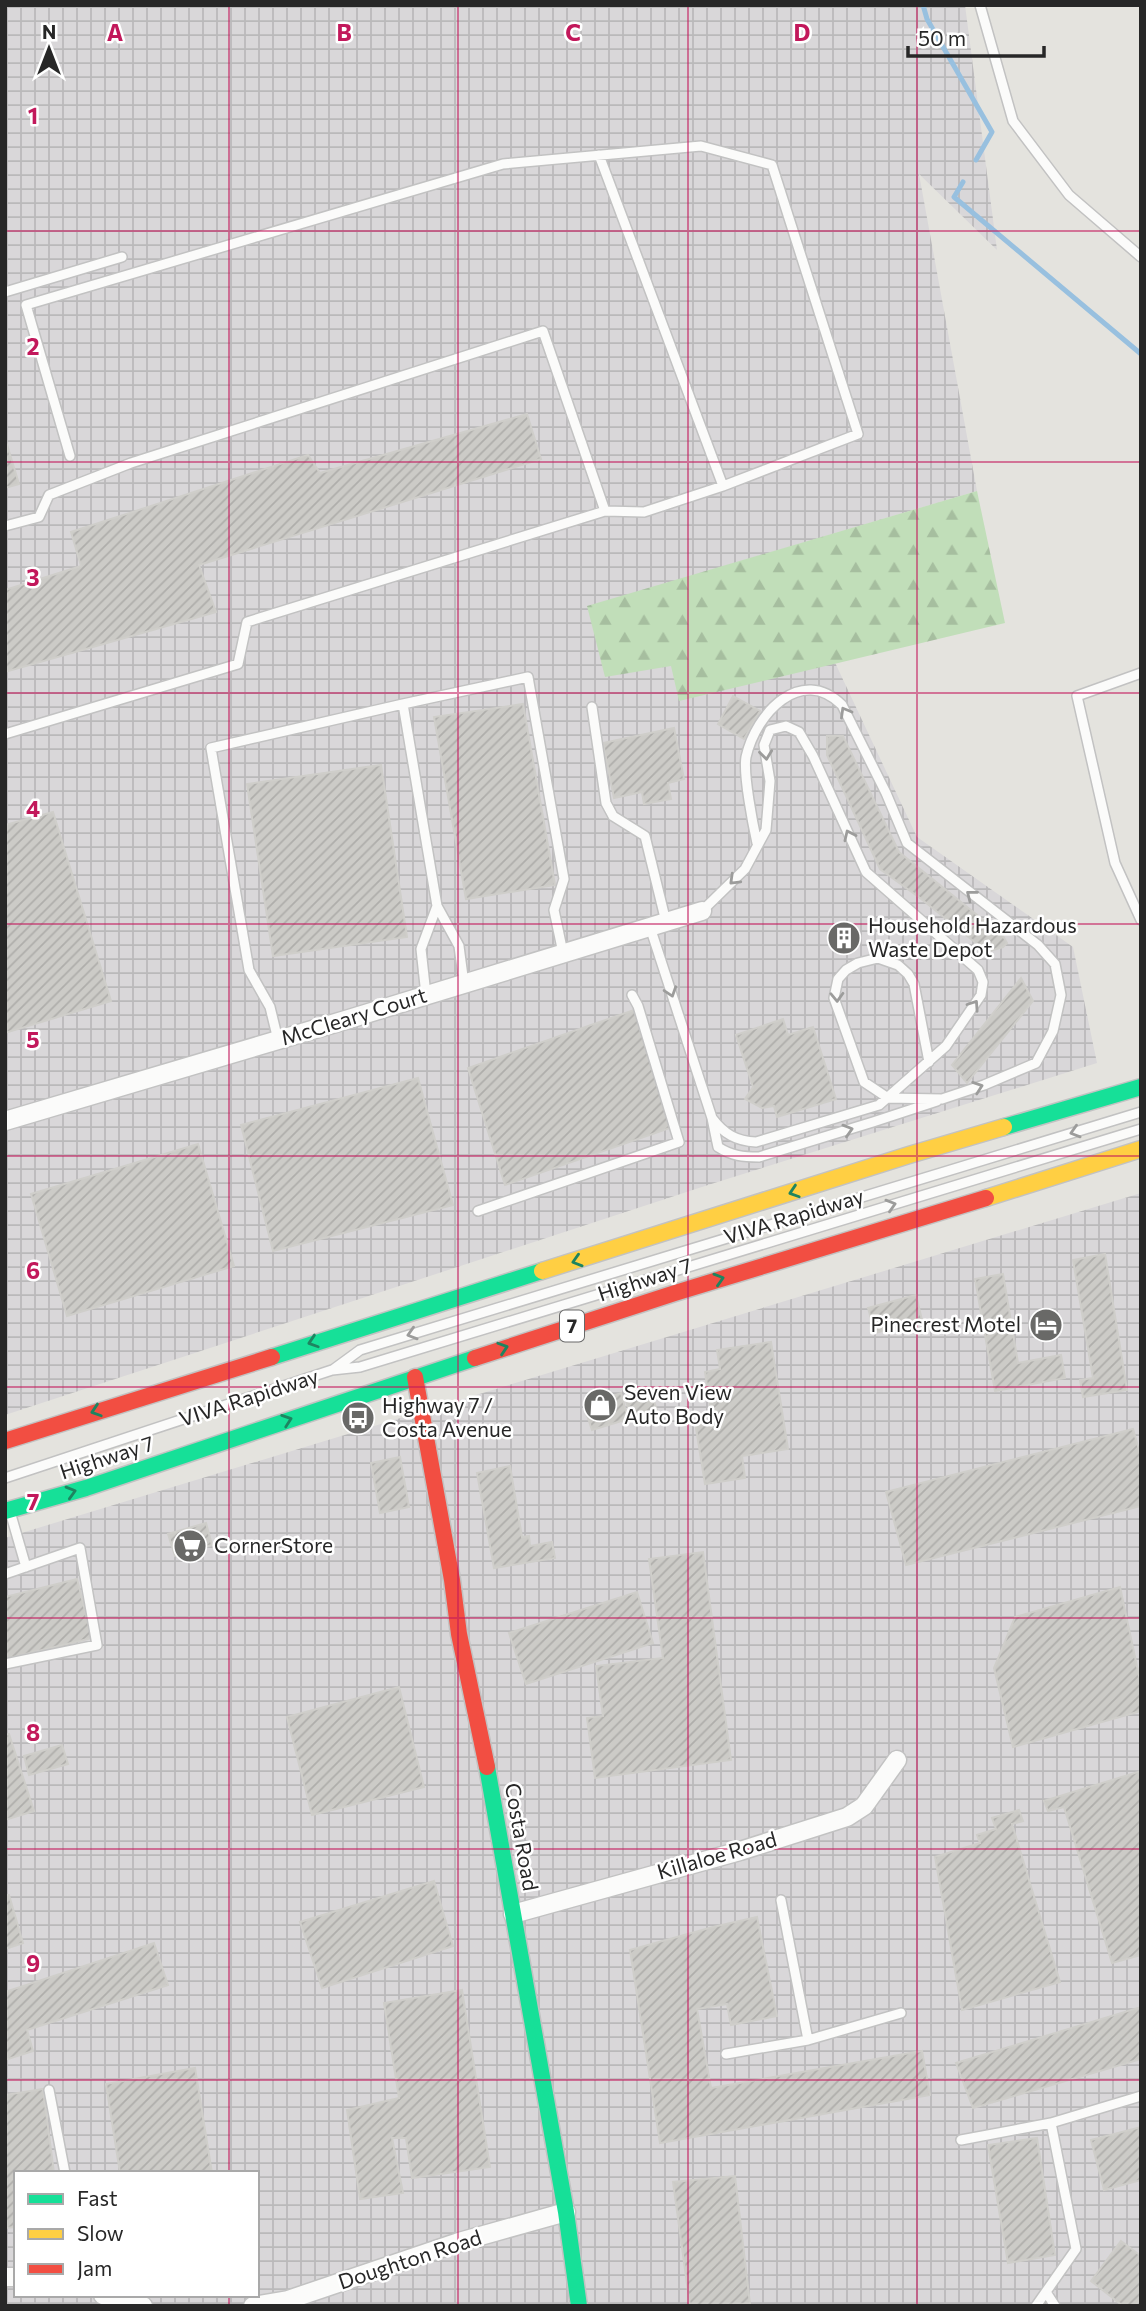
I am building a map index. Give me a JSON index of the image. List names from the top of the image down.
{
  "streets": {
    "main road": ["Highway 7", "7", "Costa Road"],
    "street": ["McCleary Court", "Killaloe Road", "Doughton Road"],
    "lane": ["VIVA Rapidway"]
  },
  "crossings": [
    ["Highway 7", "Costa Road"],
    ["Costa Road", "Killaloe Road"],
    ["Costa Road", "Doughton Road"]
  ],
  "places": {
    "building": ["Household Hazardous Waste Depot"],
    "hotel": ["Pinecrest Motel"],
    "shop": ["Seven View Auto Body"],
    "bus stop": ["Highway 7 / Costa Avenue"],
    "supermarket": ["CornerStore"]
  },
  "legend": ["Fast", "Slow", "Jam"],
  "scale_bar": "50 m",
  "north": "top",
  "grid": {
    "columns": [
      "A",
      "B",
      "C",
      "D"
    ],
    "rows": [
      "1",
      "2",
      "3",
      "4",
      "5",
      "6",
      "7",
      "8",
      "9"
    ]
  }
}
